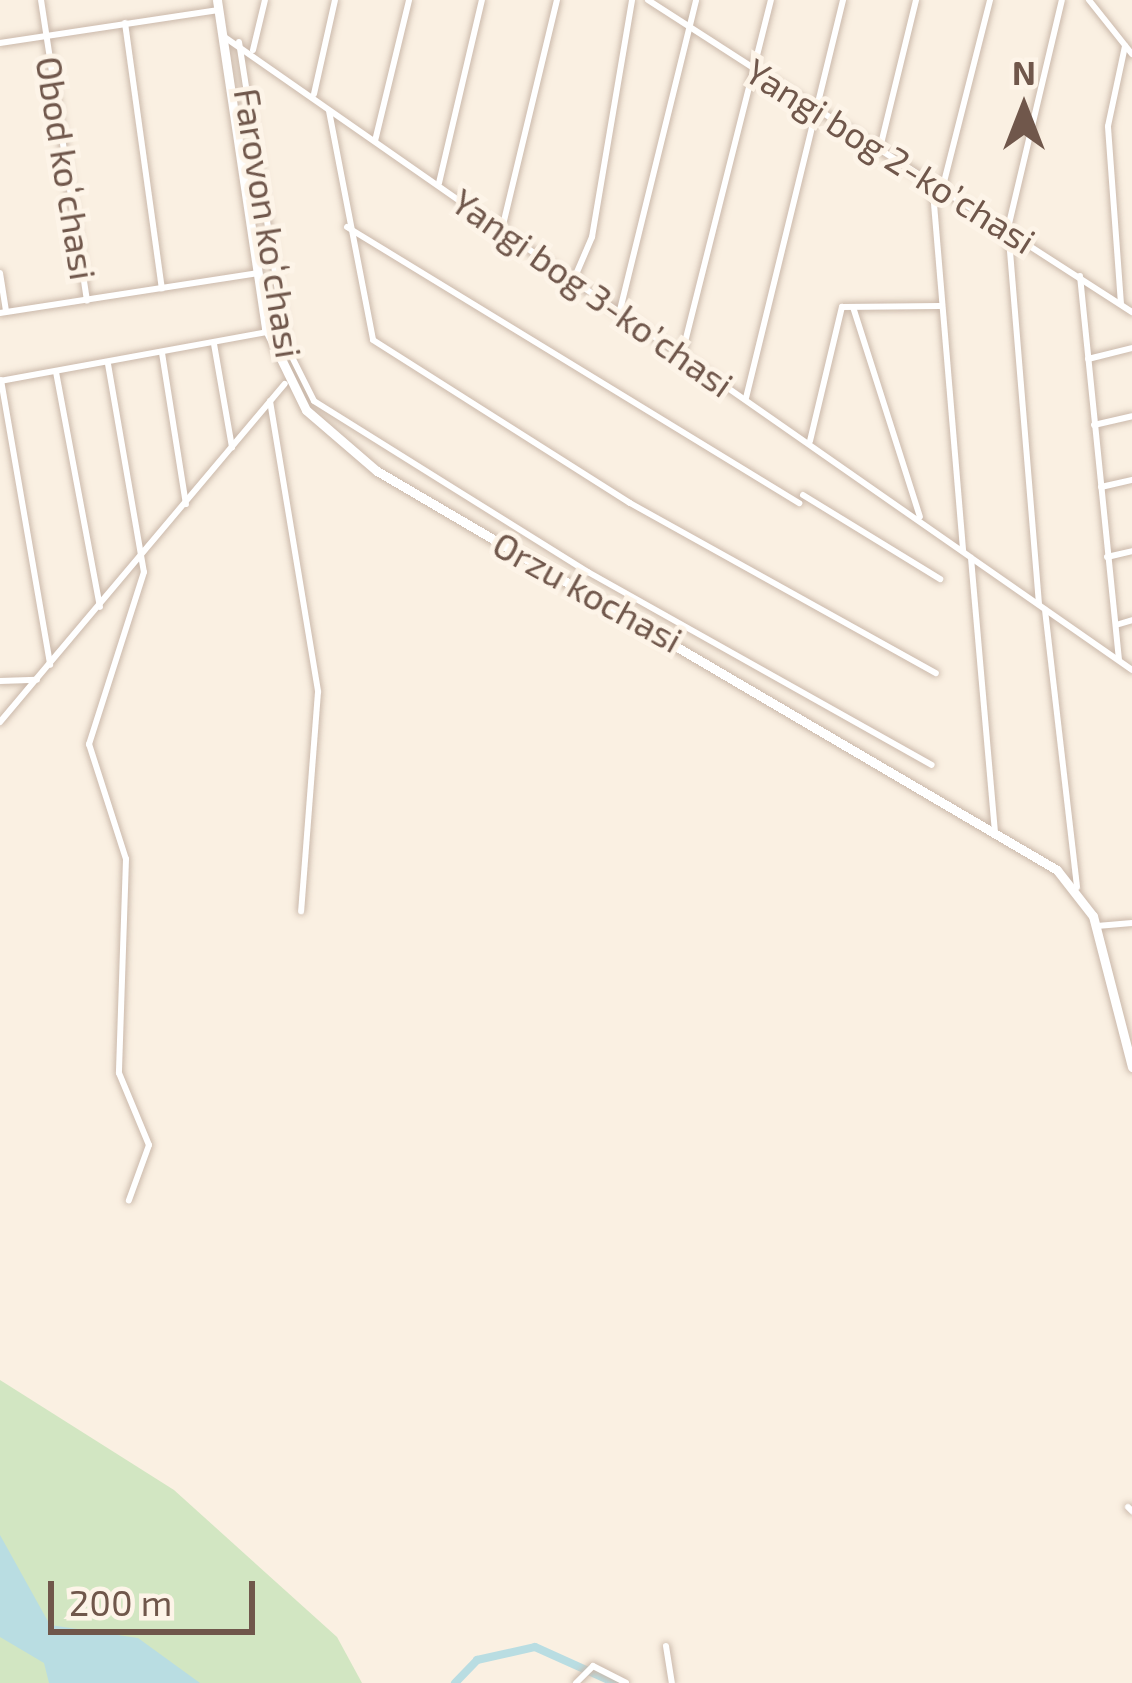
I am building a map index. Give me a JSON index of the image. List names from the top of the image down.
{
  "streets": {
    "main road": ["Orzu kochasi"],
    "street": [
      "Yangi bog 2-koʼchasi",
      "Obod koʻchasi",
      "Farovon koʻchasi",
      "Yangi bog 3-koʼchasi"
    ]
  },
  "crossings": [
    ["Obod koʻchasi", "Orzu kochasi"],
    ["Farovon koʻchasi", "Yangi bog 3-koʼchasi"],
    ["Yangi bog 3-koʼchasi", "Orzu kochasi"]
  ],
  "scale_bar": "200 m",
  "north": "top"
}
